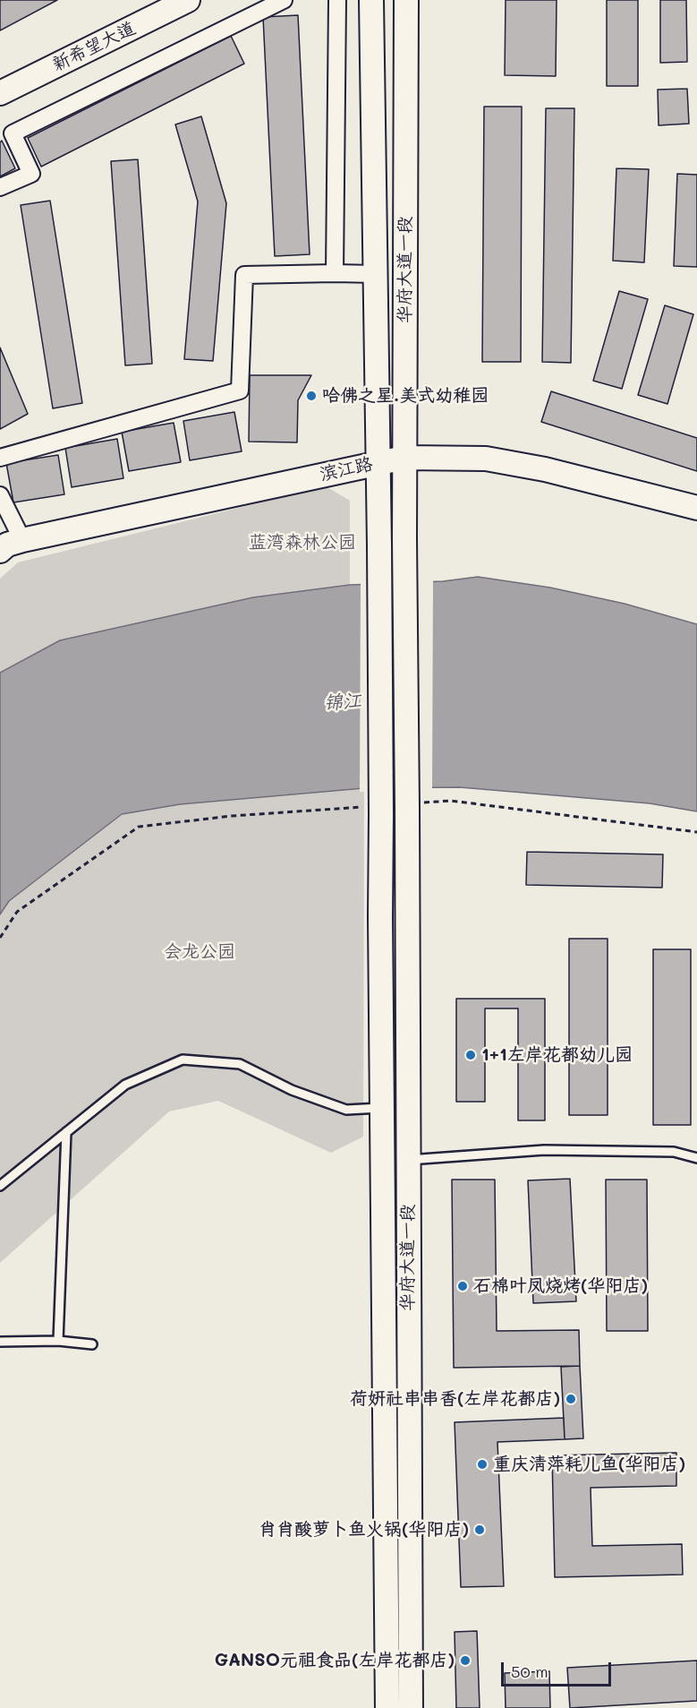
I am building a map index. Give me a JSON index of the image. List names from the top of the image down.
{
  "streets": {
    "main road": ["新希望大道", "华府大道一段", "滨江路"]
  },
  "crossings": [
    ["华府大道一段", "滨江路"]
  ],
  "water": ["锦江"],
  "parks": ["蓝湾森林公园", "会龙公园"],
  "places": [
    "哈佛之星.美式幼稚园",
    "1+1左岸花都幼儿园",
    "石棉叶凤烧烤(华阳店)",
    "荷妍社串串香(左岸花都店)",
    "重庆清萍耗儿鱼(华阳店)",
    "肖肖酸萝卜鱼火锅(华阳店)",
    "GANSO元祖食品(左岸花都店)"
  ],
  "scale_bar": "50 m"
}
